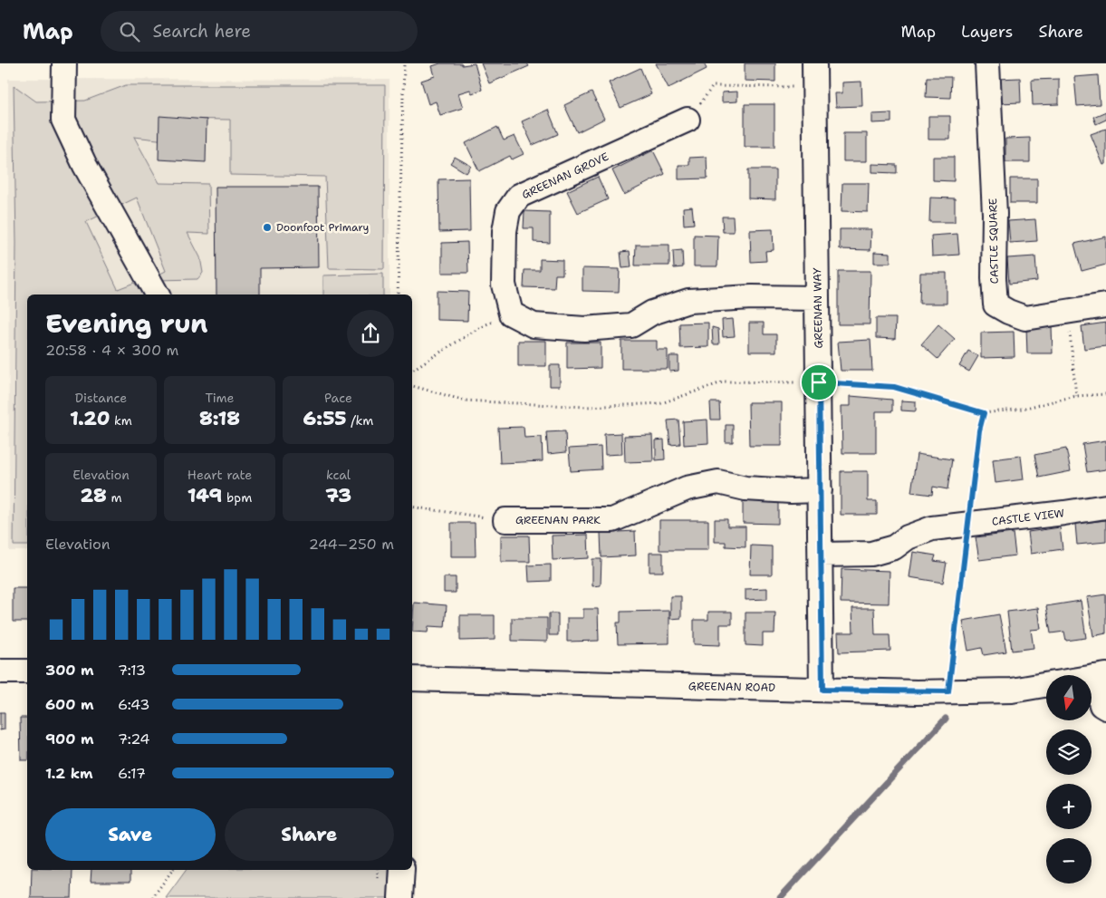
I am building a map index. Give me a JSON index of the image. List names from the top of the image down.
{
  "streets": {
    "street": [
      "GREENAN GROVE",
      "CASTLE SQUARE",
      "GREENAN WAY",
      "CASTLE VIEW",
      "GREENAN PARK",
      "GREENAN ROAD"
    ]
  },
  "crossings": [
    ["GREENAN WAY", "CASTLE VIEW"],
    ["GREENAN WAY", "GREENAN PARK"],
    ["GREENAN WAY", "GREENAN ROAD"]
  ],
  "places": ["Doonfoot Primary"],
  "north": "bottom",
  "page": {
    "header": "Map",
    "search": "Search here",
    "nav": ["Map", "Layers", "Share"],
    "heading": ["Evening run", "20:58 · 4 × 300 m"],
    "stats": [
      ["Distance", "1.20 km"],
      ["Time", "8:18"],
      ["Pace", "6:55 /km"],
      ["Elevation", "28 m"],
      ["Heart rate", "149 bpm"],
      ["kcal", "73"]
    ],
    "chart": ["Elevation", "244–250 m"],
    "list": [
      {
        "name": "300 m",
        "note": "7:13"
      },
      {
        "name": "600 m",
        "note": "6:43"
      },
      {
        "name": "900 m",
        "note": "7:24"
      },
      {
        "name": "1.2 km",
        "note": "6:17"
      }
    ],
    "map_buttons": ["+", "−"],
    "buttons": ["Save", "Share"]
  }
}
